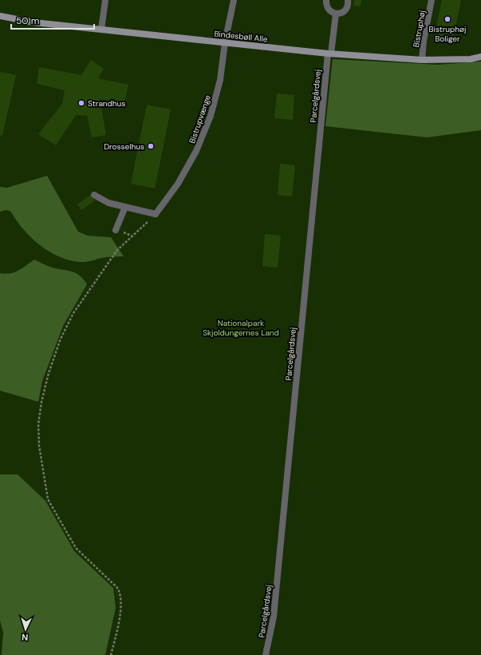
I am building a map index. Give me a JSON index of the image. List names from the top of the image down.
{
  "streets": {
    "street": [
      "Bistruphøj",
      "Bindesbøll Alle",
      "Parcelgårdsvej",
      "Bistrupvænge"
    ]
  },
  "crossings": [
    ["Bistruphøj", "Bindesbøll Alle"],
    ["Bindesbøll Alle", "Parcelgårdsvej"],
    ["Bindesbøll Alle", "Bistrupvænge"]
  ],
  "parks": ["Nationalpark Skjoldungernes Land"],
  "places": ["Bistruphøj Boliger", "Strandhus", "Drosselhus"],
  "scale_bar": "50 m",
  "north": "bottom"
}
